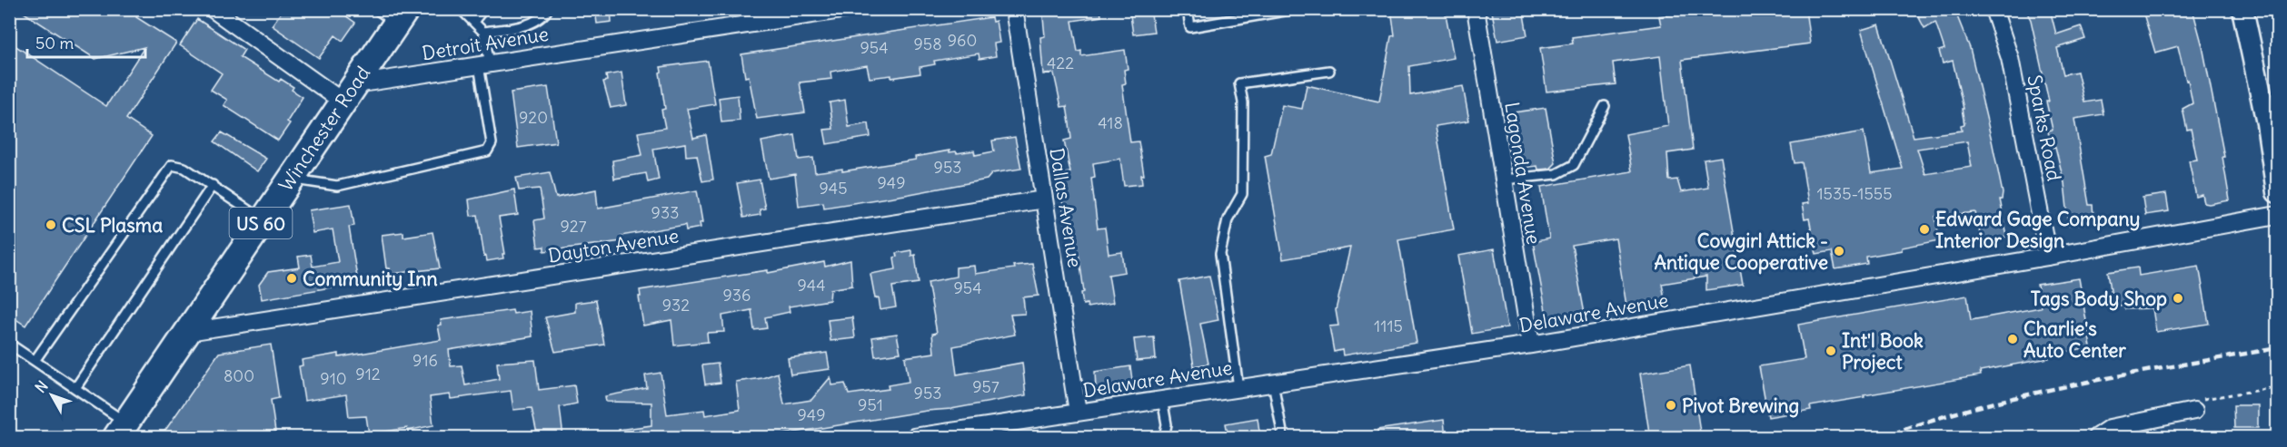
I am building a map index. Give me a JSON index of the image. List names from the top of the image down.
{
  "streets": {
    "main road": ["Winchester Road", "US 60"],
    "street": [
      "Detroit Avenue",
      "Sparks Road",
      "Lagonda Avenue",
      "Dallas Avenue",
      "Dayton Avenue",
      "Delaware Avenue"
    ]
  },
  "crossings": [
    ["Detroit Avenue", "Winchester Road"],
    ["Sparks Road", "Delaware Avenue"],
    ["Winchester Road", "Dayton Avenue"],
    ["Lagonda Avenue", "Delaware Avenue"],
    ["Dallas Avenue", "Dayton Avenue"],
    ["Dallas Avenue", "Delaware Avenue"]
  ],
  "places": [
    "CSL Plasma",
    "Edward Gage Company Interior Design",
    "Cowgirl Attick - Antique Cooperative",
    "Community Inn",
    "Tags Body Shop",
    "Charlie's Auto Center",
    "Int'l Book Project",
    "Pivot Brewing"
  ],
  "house_numbers": [
    "960",
    "958",
    "954",
    "422",
    "920",
    "418",
    "953",
    "949",
    "945",
    "1535-1555",
    "933",
    "927",
    "944",
    "954",
    "936",
    "932",
    "1115",
    "916",
    "912",
    "800",
    "910",
    "957",
    "953",
    "951",
    "949"
  ],
  "scale_bar": "50 m",
  "north": "top left"
}
